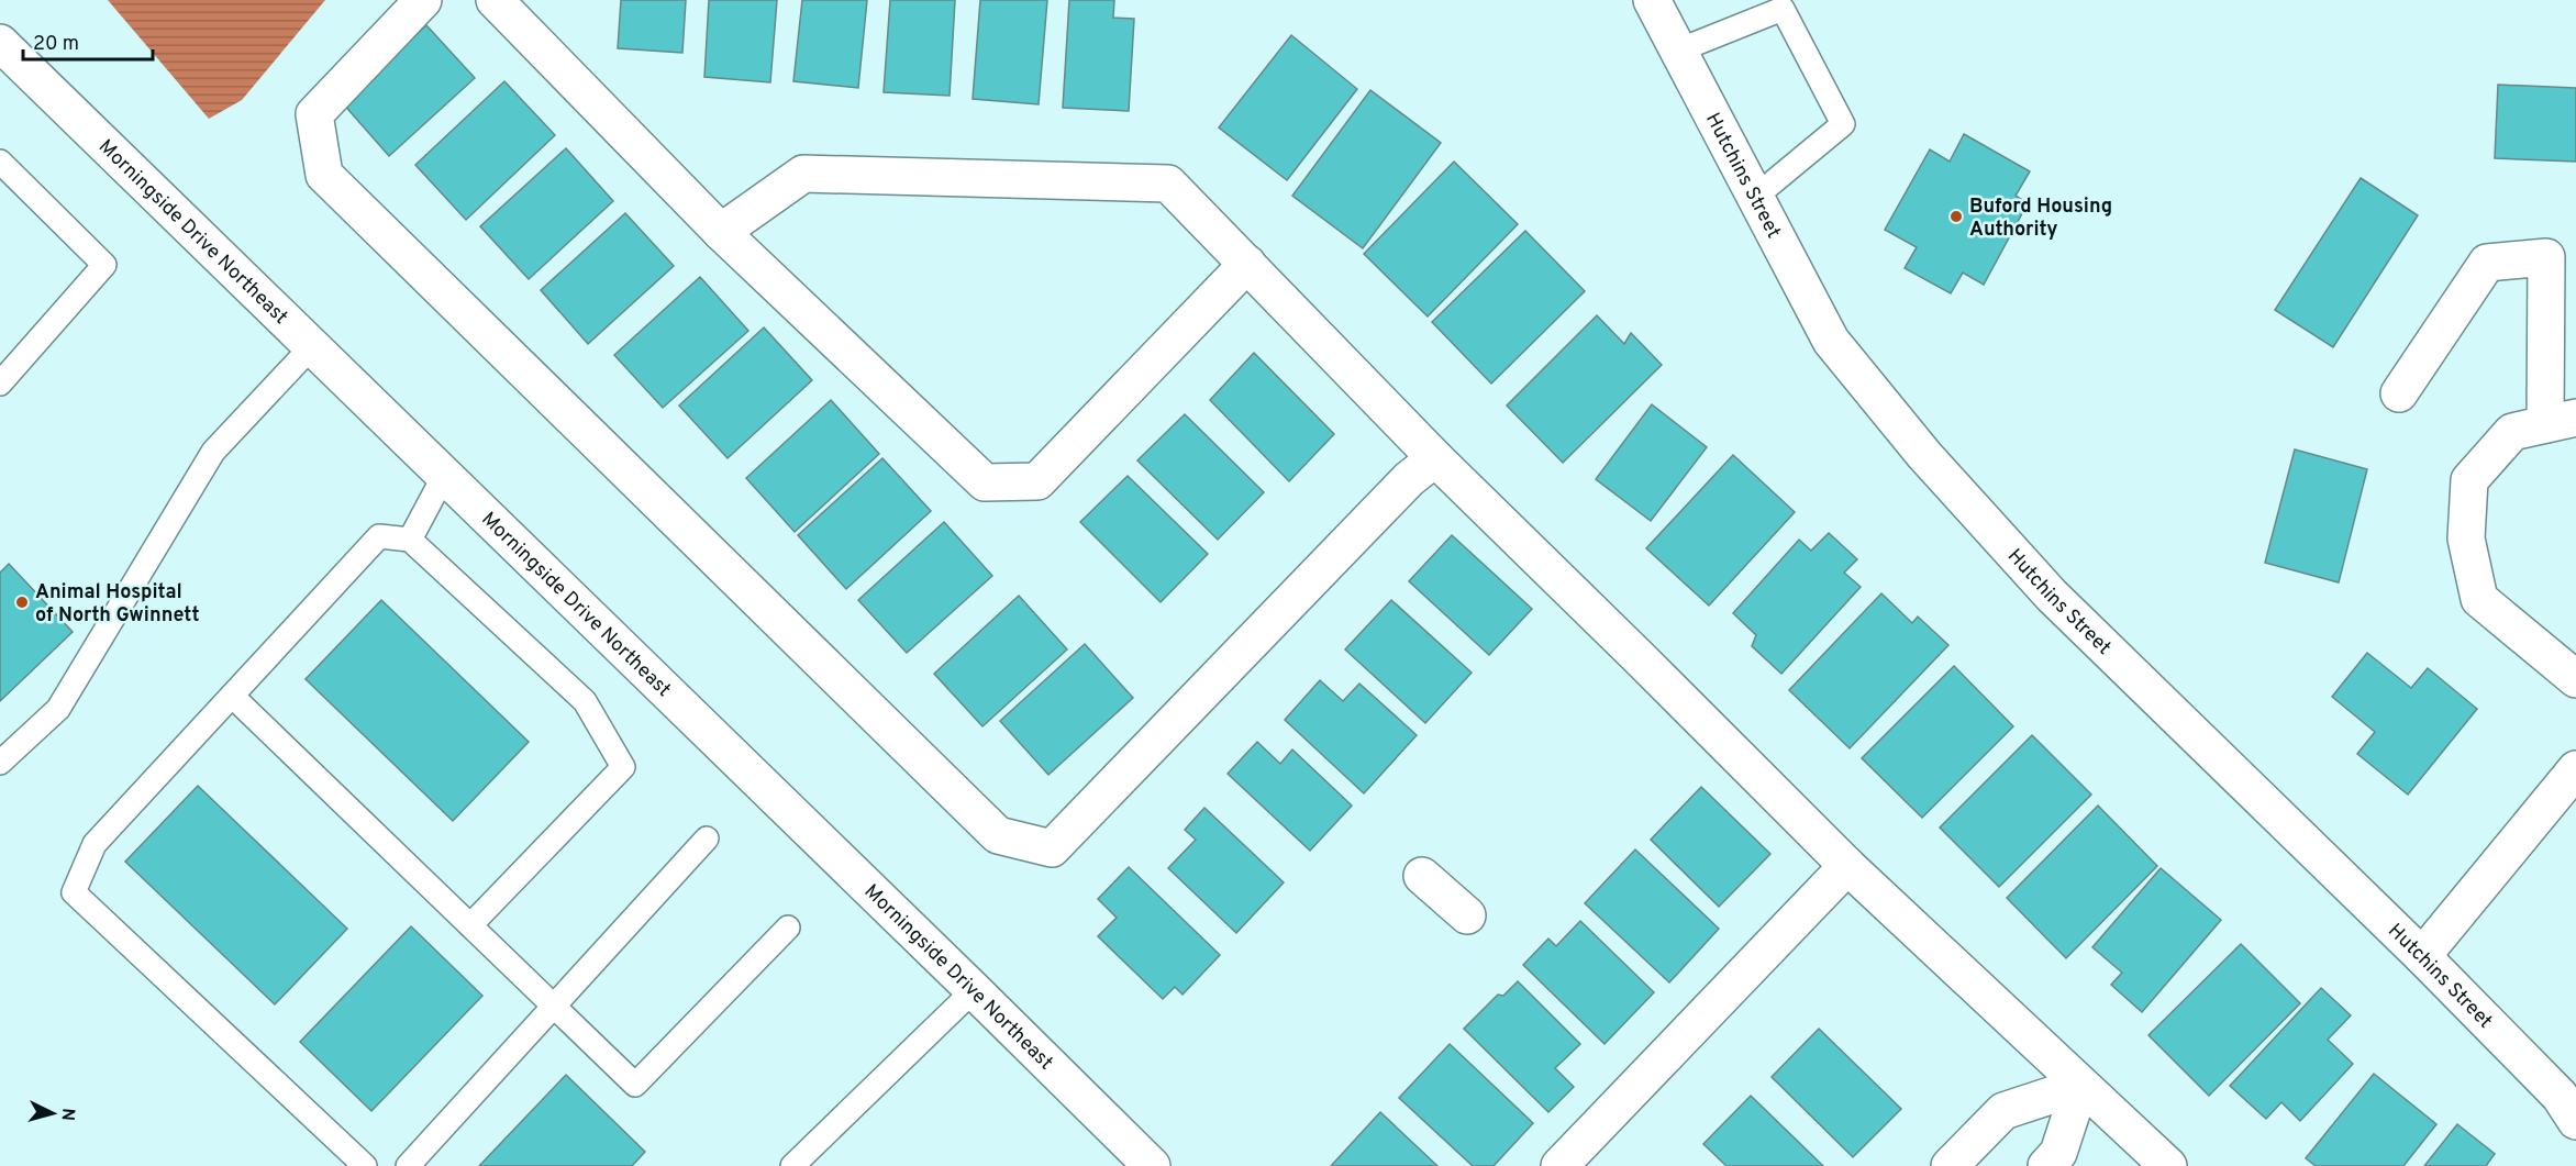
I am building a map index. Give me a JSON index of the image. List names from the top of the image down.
{
  "streets": {
    "street": ["Hutchins Street", "Morningside Drive Northeast"]
  },
  "places": ["Buford Housing Authority", "Animal Hospital of North Gwinnett"],
  "scale_bar": "20 m",
  "north": "right"
}
